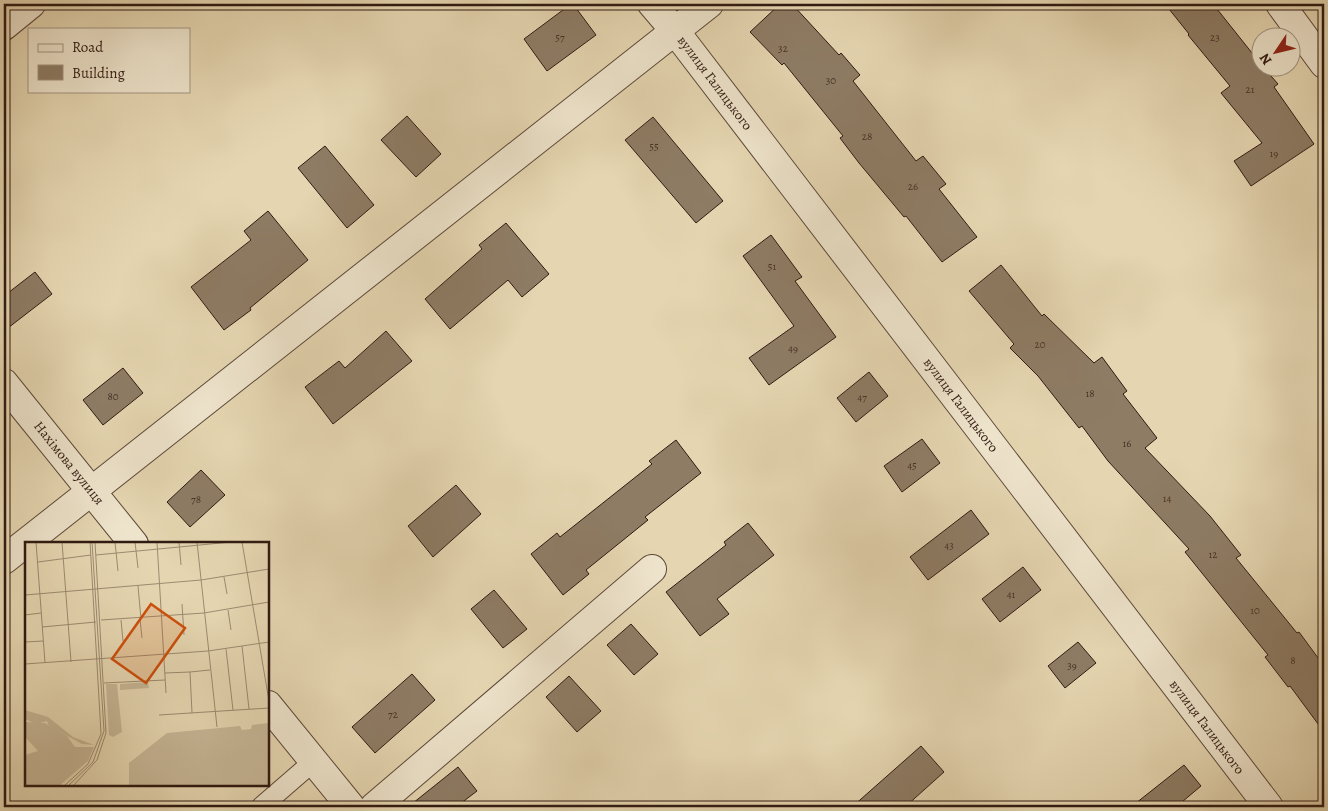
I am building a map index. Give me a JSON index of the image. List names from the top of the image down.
{
  "streets": {
    "street": ["вулиця Галицького", "Нахімова вулиця"]
  },
  "house_numbers": [
    "57",
    "23",
    "32",
    "30",
    "21",
    "28",
    "55",
    "19",
    "26",
    "51",
    "20",
    "49",
    "18",
    "80",
    "47",
    "16",
    "45",
    "14",
    "78",
    "43",
    "12",
    "41",
    "10",
    "8",
    "39",
    "72"
  ],
  "legend": ["Road", "Building"],
  "north": "bottom left"
}
